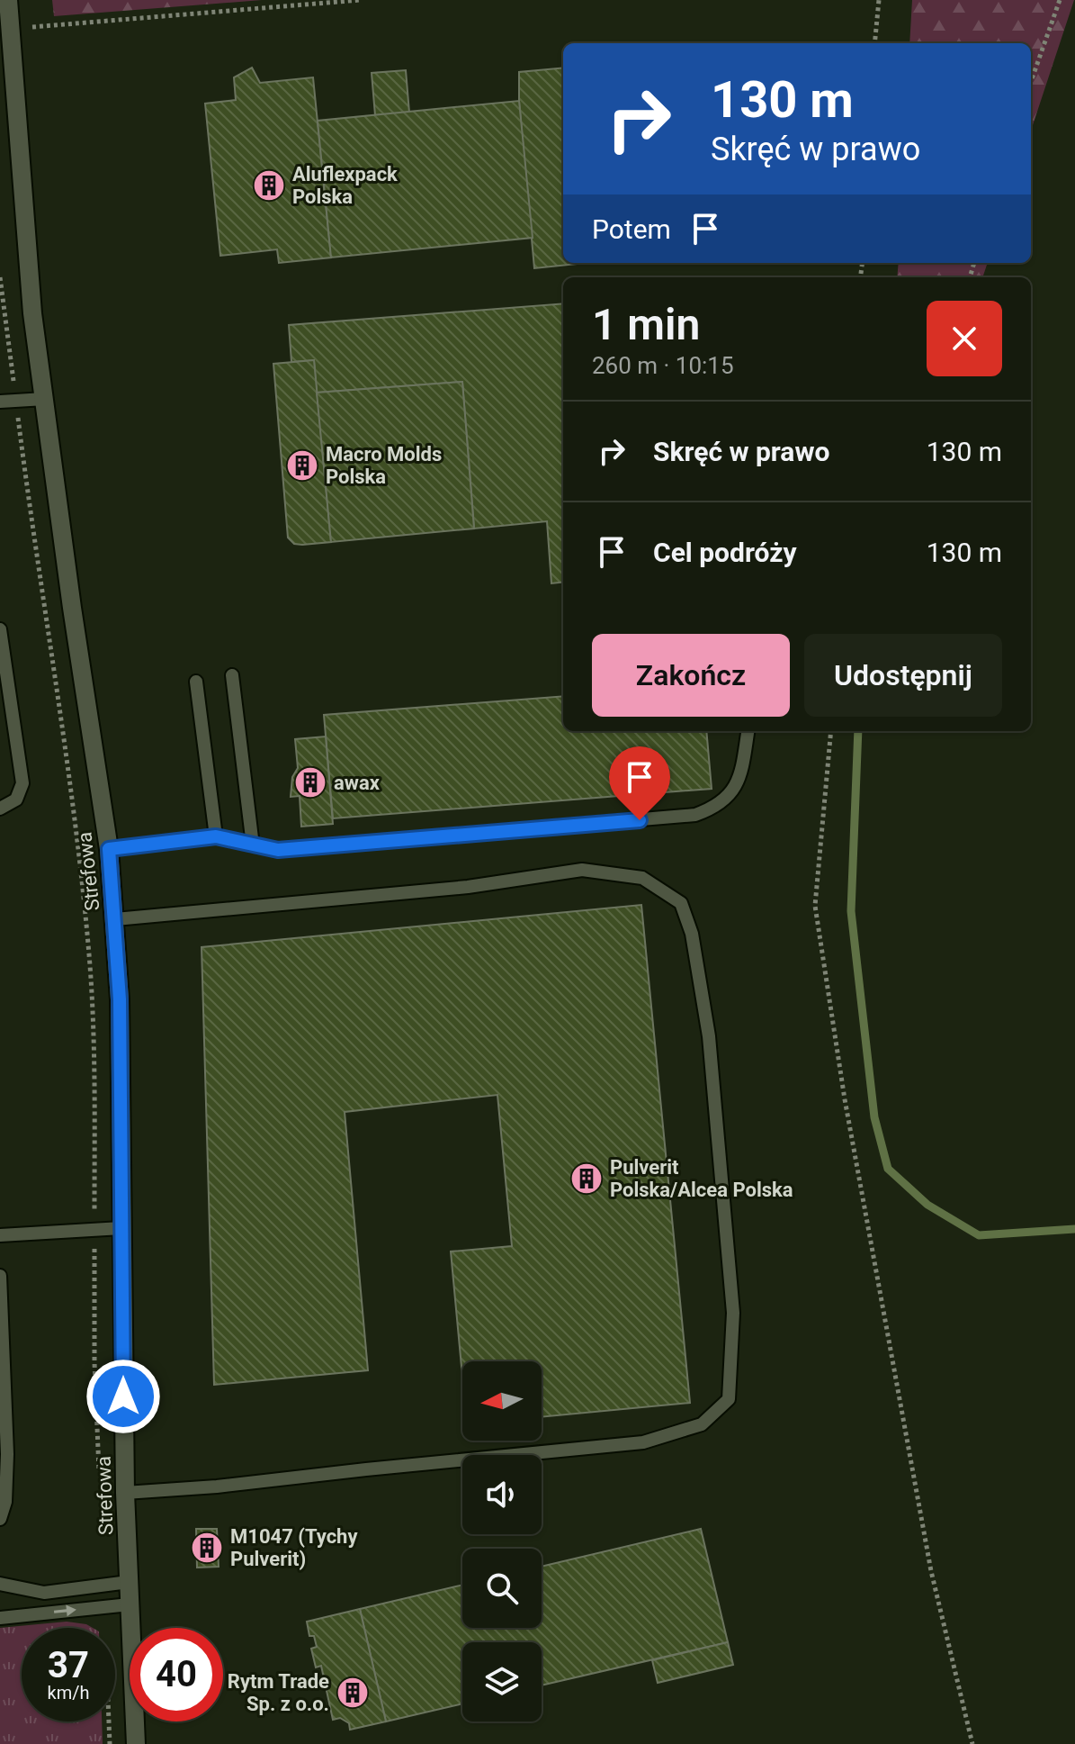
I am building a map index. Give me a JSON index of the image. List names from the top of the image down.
{
  "streets": {
    "street": ["Strefowa"]
  },
  "places": {
    "building": [
      "Aluflexpack Polska",
      "Macro Molds Polska",
      "awax",
      "Pulverit Polska/Alcea Polska",
      "M1047 (Tychy Pulverit)",
      "Rytm Trade Sp. z o.o."
    ]
  },
  "north": "left",
  "page": {
    "turn": ["130 m", "Skręć w prawo"],
    "then": "Potem",
    "heading": ["1 min", "260 m · 10:15"],
    "list": [
      {
        "name": "Skręć w prawo",
        "value": "130 m"
      },
      {
        "name": "Cel podróży",
        "value": "130 m"
      }
    ],
    "buttons": ["Zakończ", "Udostępnij"],
    "speed": "37 km/h",
    "limit": "40"
  }
}
